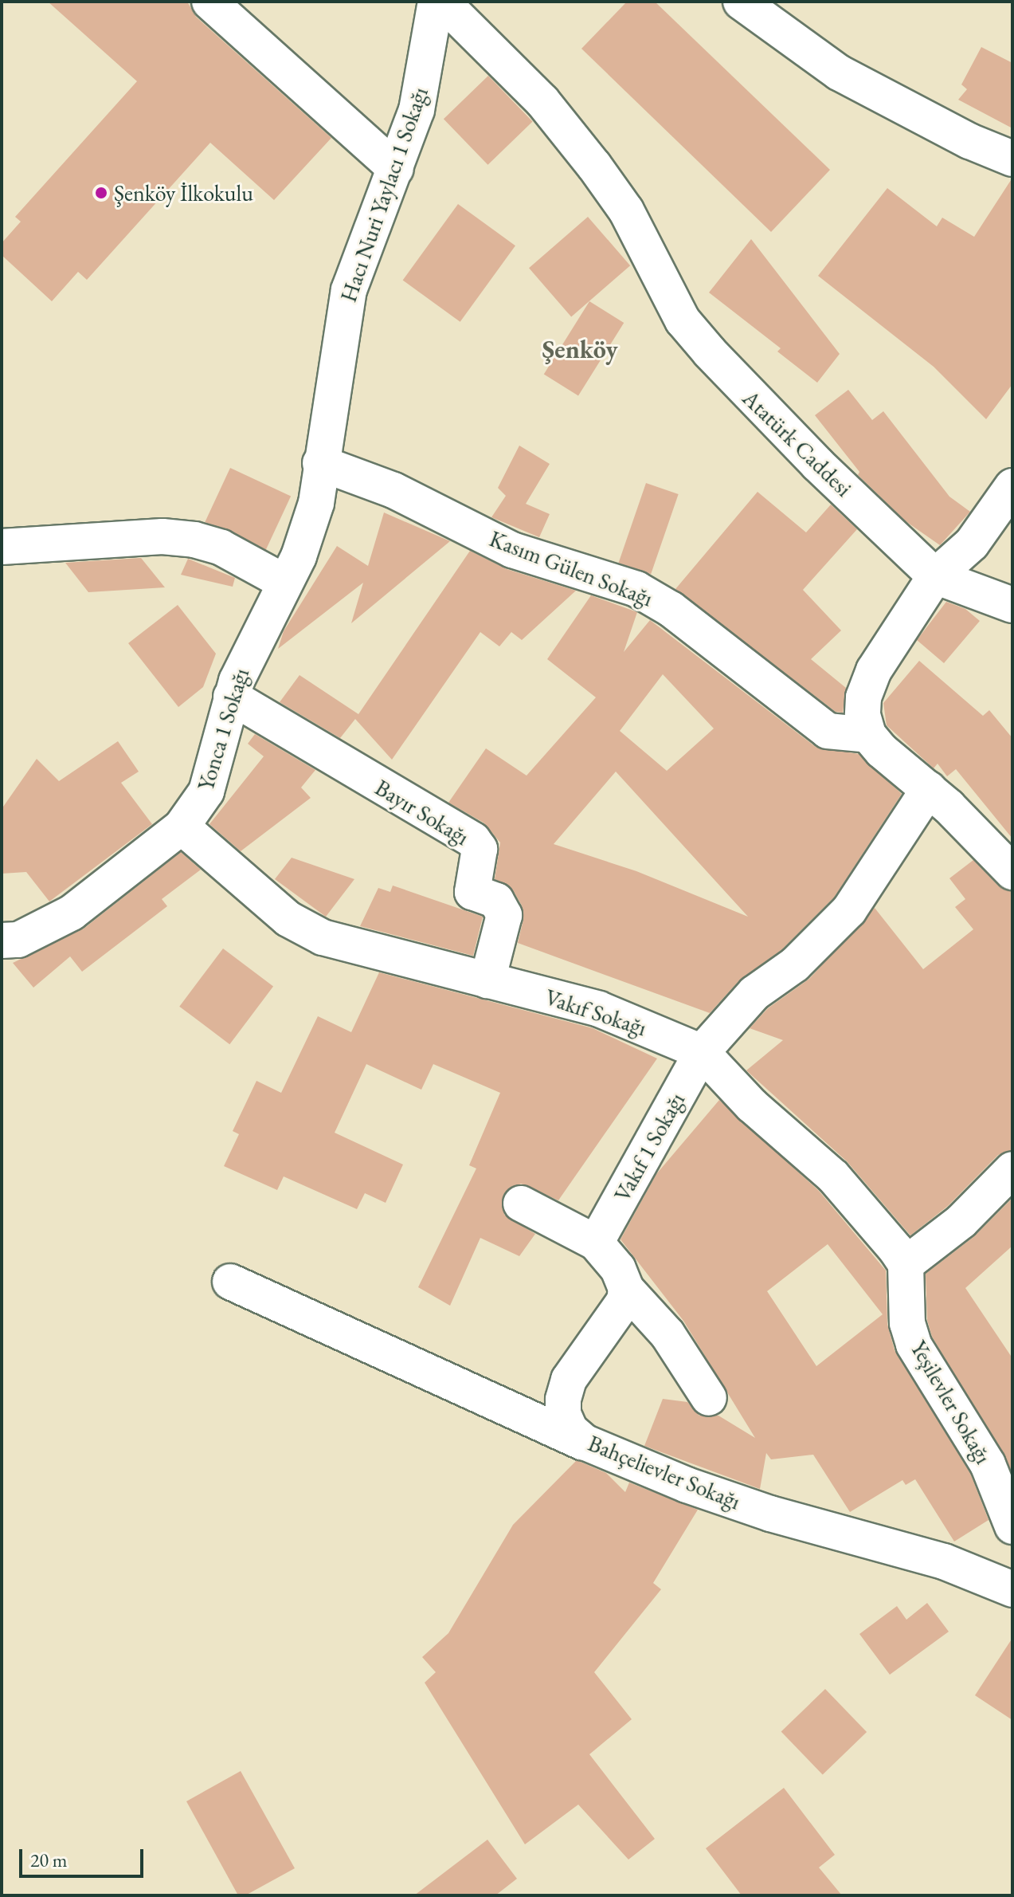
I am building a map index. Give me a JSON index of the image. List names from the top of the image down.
{
  "streets": {
    "street": [
      "Hacı Nuri Yaylacı 1 Sokağı",
      "Atatürk Caddesi",
      "Kasım Gülen Sokağı",
      "Yonca 1 Sokağı",
      "Bayır Sokağı",
      "Vakıf Sokağı",
      "Vakıf 1 Sokağı",
      "Yeşilevler Sokağı",
      "Bahçelievler Sokağı"
    ]
  },
  "crossings": [
    ["Hacı Nuri Yaylacı 1 Sokağı", "Kasım Gülen Sokağı"],
    ["Hacı Nuri Yaylacı 1 Sokağı", "Yonca 1 Sokağı"],
    ["Kasım Gülen Sokağı", "Yonca 1 Sokağı"],
    ["Yonca 1 Sokağı", "Bayır Sokağı"],
    ["Yonca 1 Sokağı", "Vakıf Sokağı"],
    ["Bayır Sokağı", "Vakıf Sokağı"],
    ["Vakıf Sokağı", "Vakıf 1 Sokağı"]
  ],
  "districts": ["Şenköy"],
  "places": ["Şenköy İlkokulu"],
  "scale_bar": "20 m"
}
